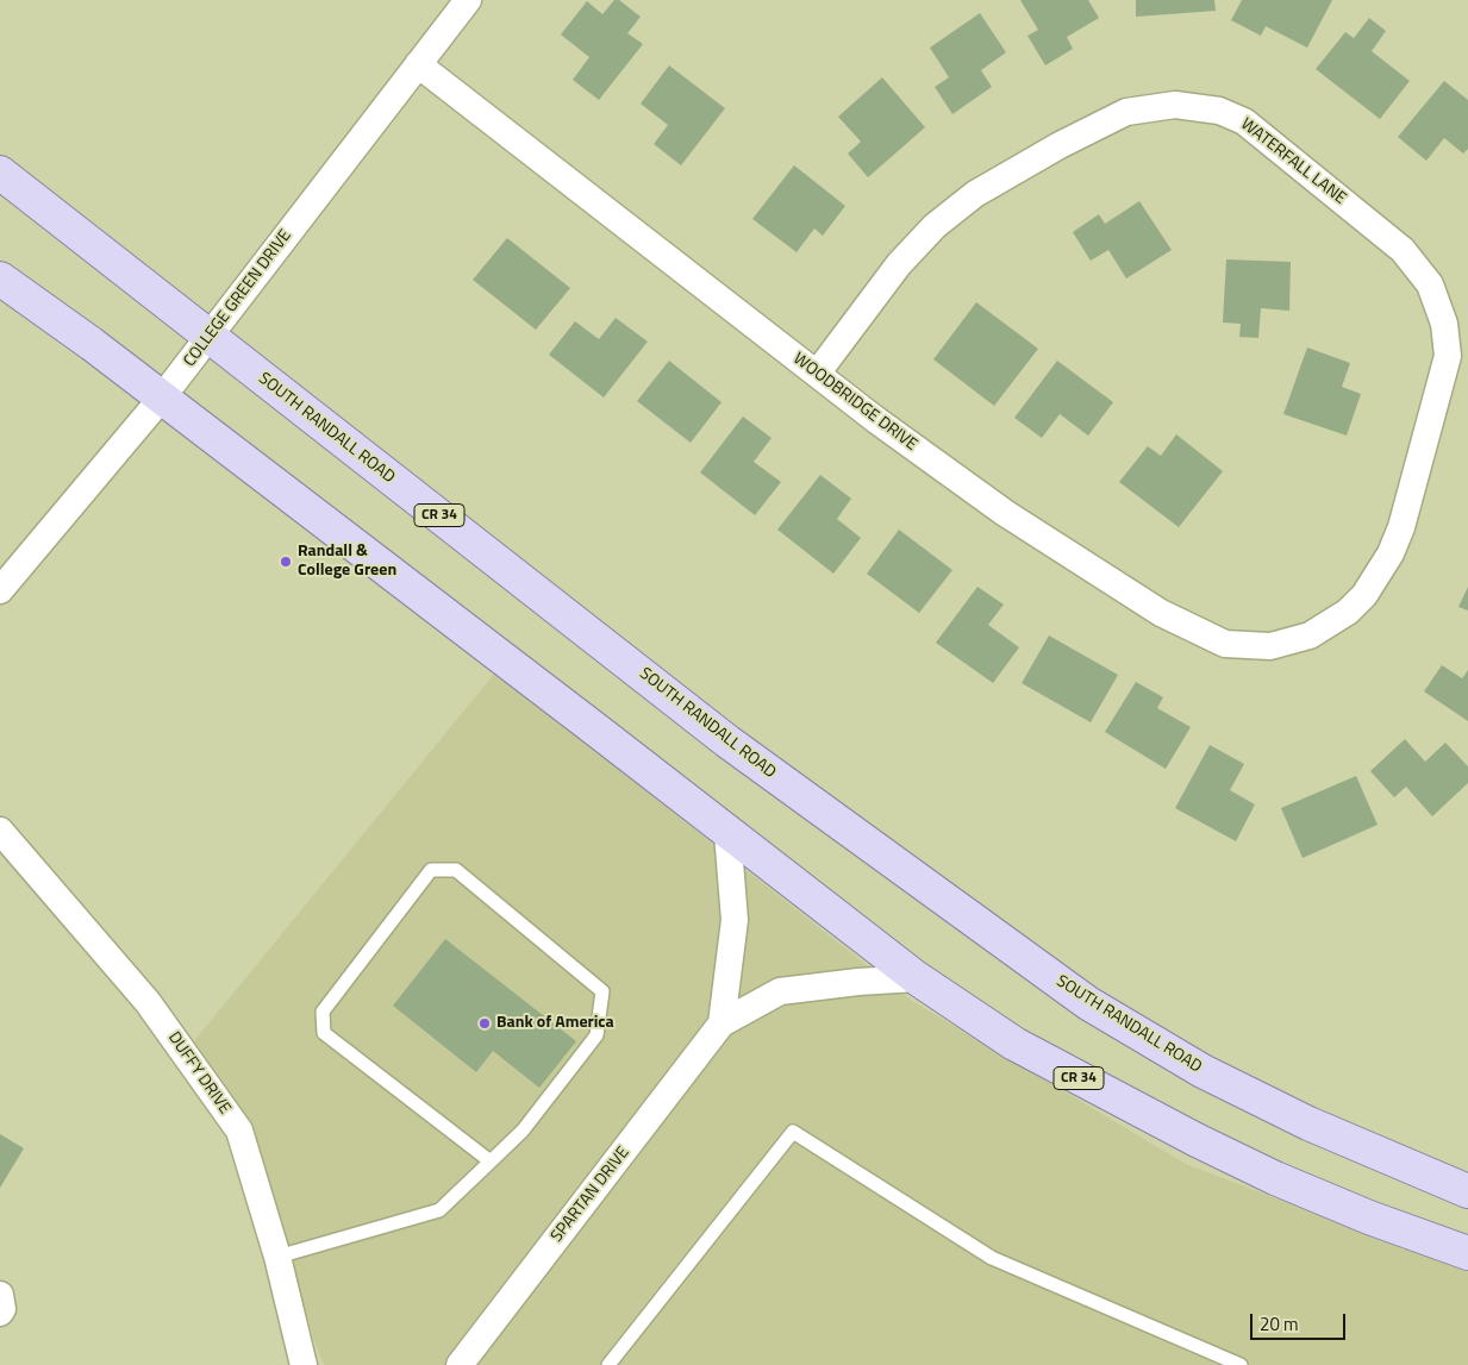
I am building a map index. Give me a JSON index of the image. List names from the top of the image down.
{
  "streets": {
    "main road": ["SOUTH RANDALL ROAD", "CR 34"],
    "street": [
      "WATERFALL LANE",
      "COLLEGE GREEN DRIVE",
      "WOODBRIDGE DRIVE",
      "DUFFY DRIVE",
      "SPARTAN DRIVE"
    ]
  },
  "crossings": [
    ["WATERFALL LANE", "WOODBRIDGE DRIVE"],
    ["COLLEGE GREEN DRIVE", "WOODBRIDGE DRIVE"],
    ["COLLEGE GREEN DRIVE", "SOUTH RANDALL ROAD"],
    ["COLLEGE GREEN DRIVE", "CR 34"],
    ["CR 34", "SPARTAN DRIVE"]
  ],
  "places": ["Randall & College Green", "Bank of America"],
  "scale_bar": "20 m"
}
